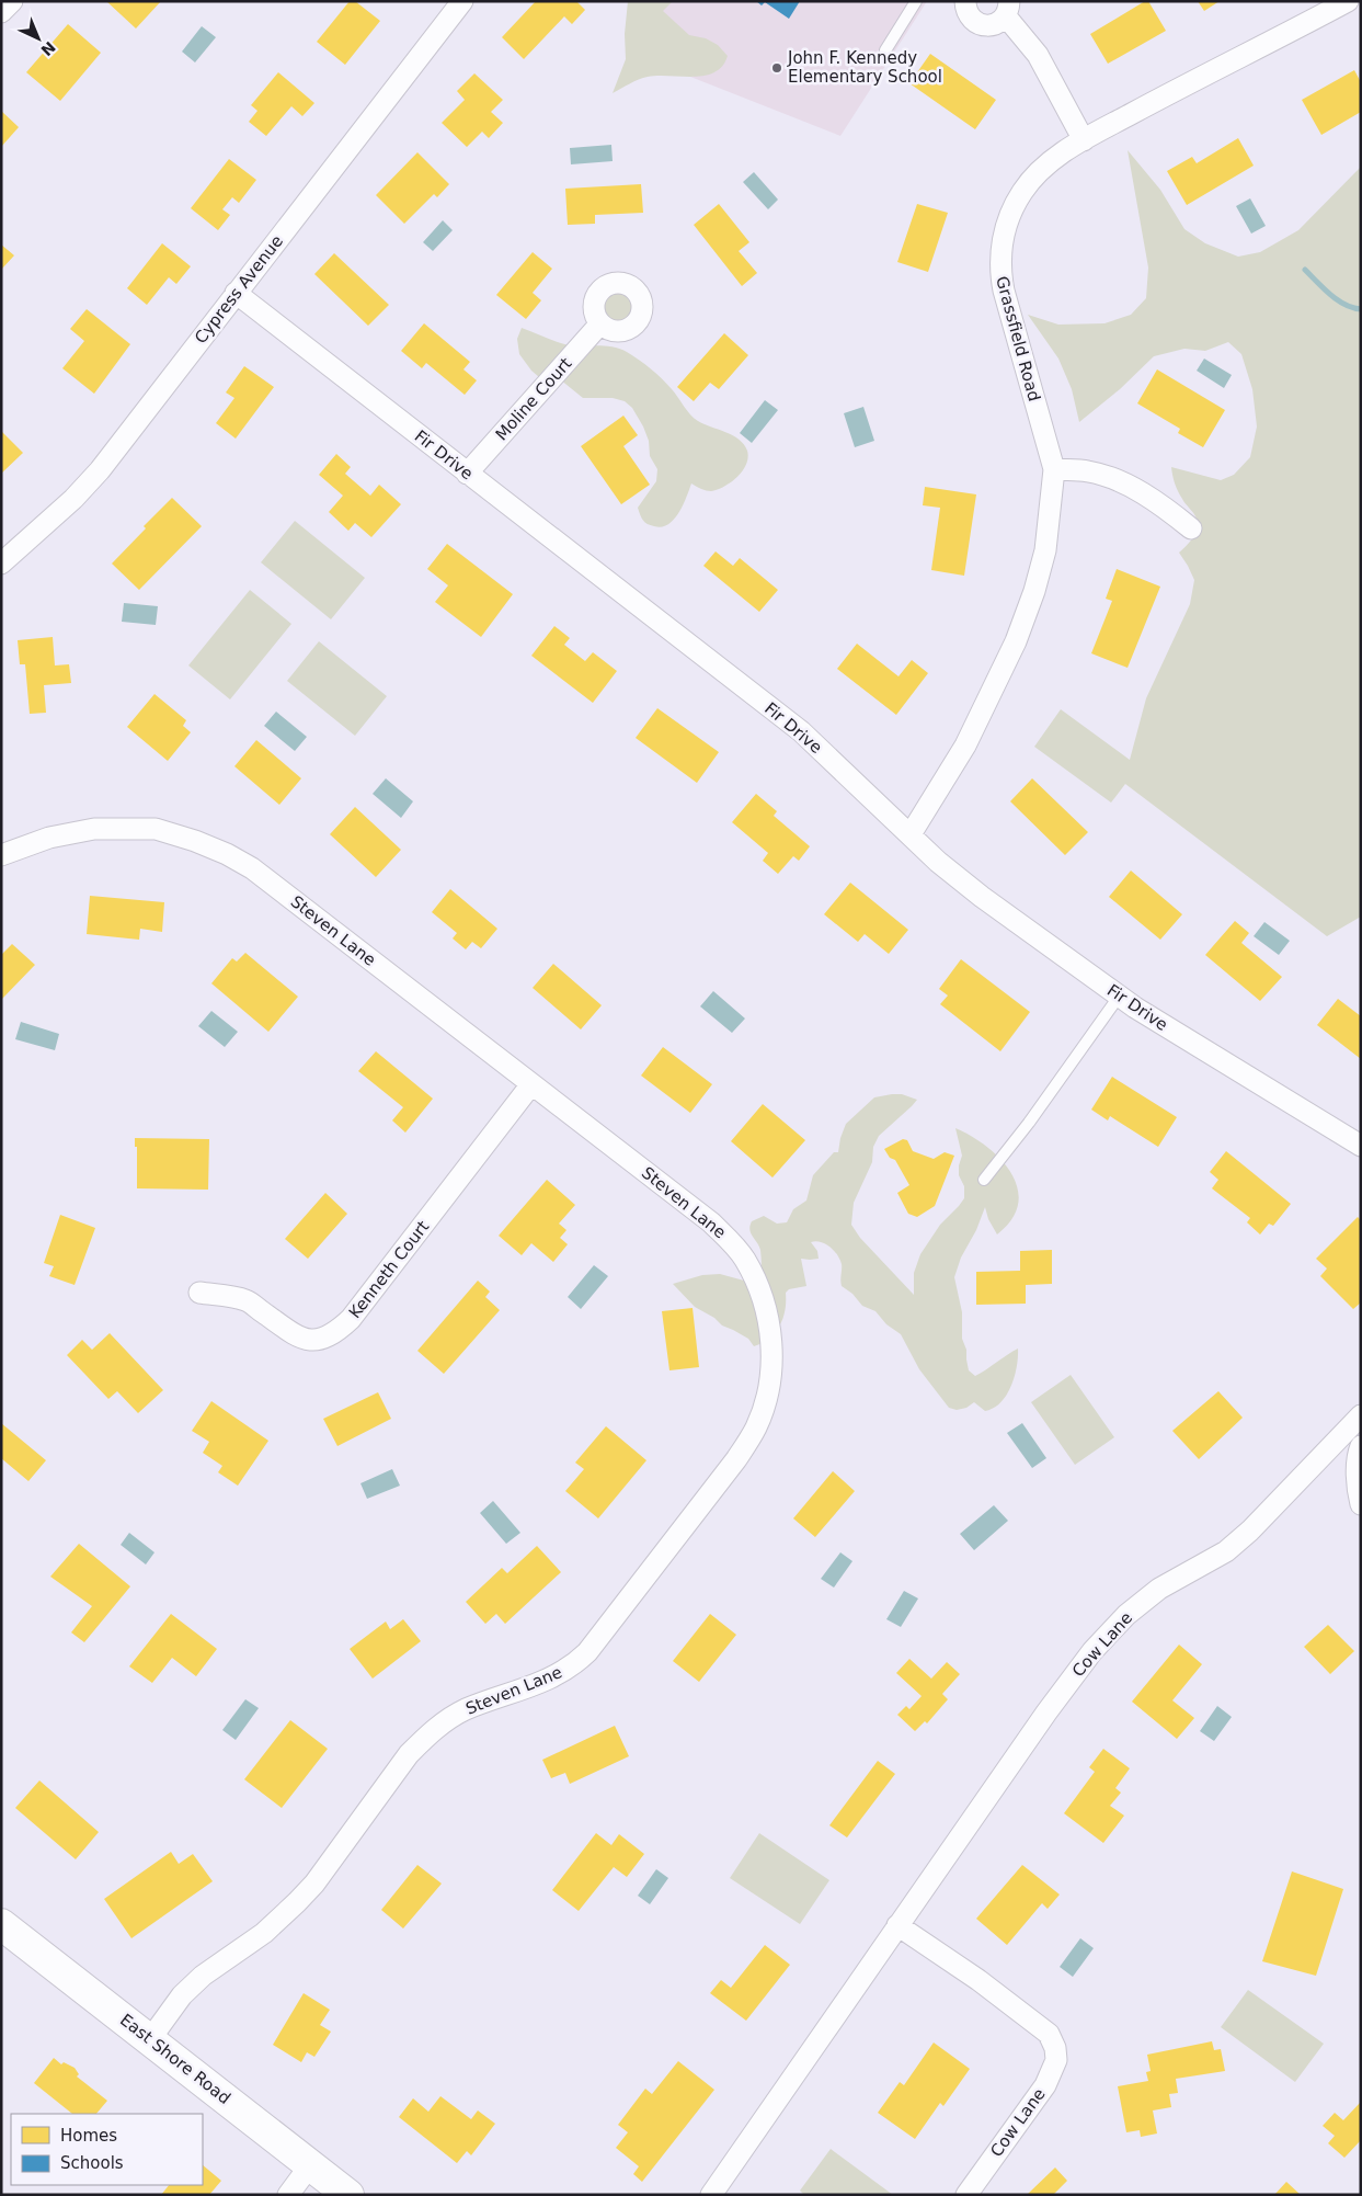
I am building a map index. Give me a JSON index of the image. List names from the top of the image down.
{
  "streets": {
    "main road": ["East Shore Road"],
    "street": [
      "Cypress Avenue",
      "Grassfield Road",
      "Moline Court",
      "Fir Drive",
      "Steven Lane",
      "Kenneth Court",
      "Cow Lane"
    ]
  },
  "crossings": [
    ["Cypress Avenue", "Fir Drive"],
    ["Grassfield Road", "Fir Drive"],
    ["Moline Court", "Fir Drive"],
    ["Steven Lane", "Kenneth Court"],
    ["Steven Lane", "East Shore Road"]
  ],
  "places": ["John F. Kennedy Elementary School"],
  "legend": ["Homes", "Schools"],
  "north": "bottom right"
}
